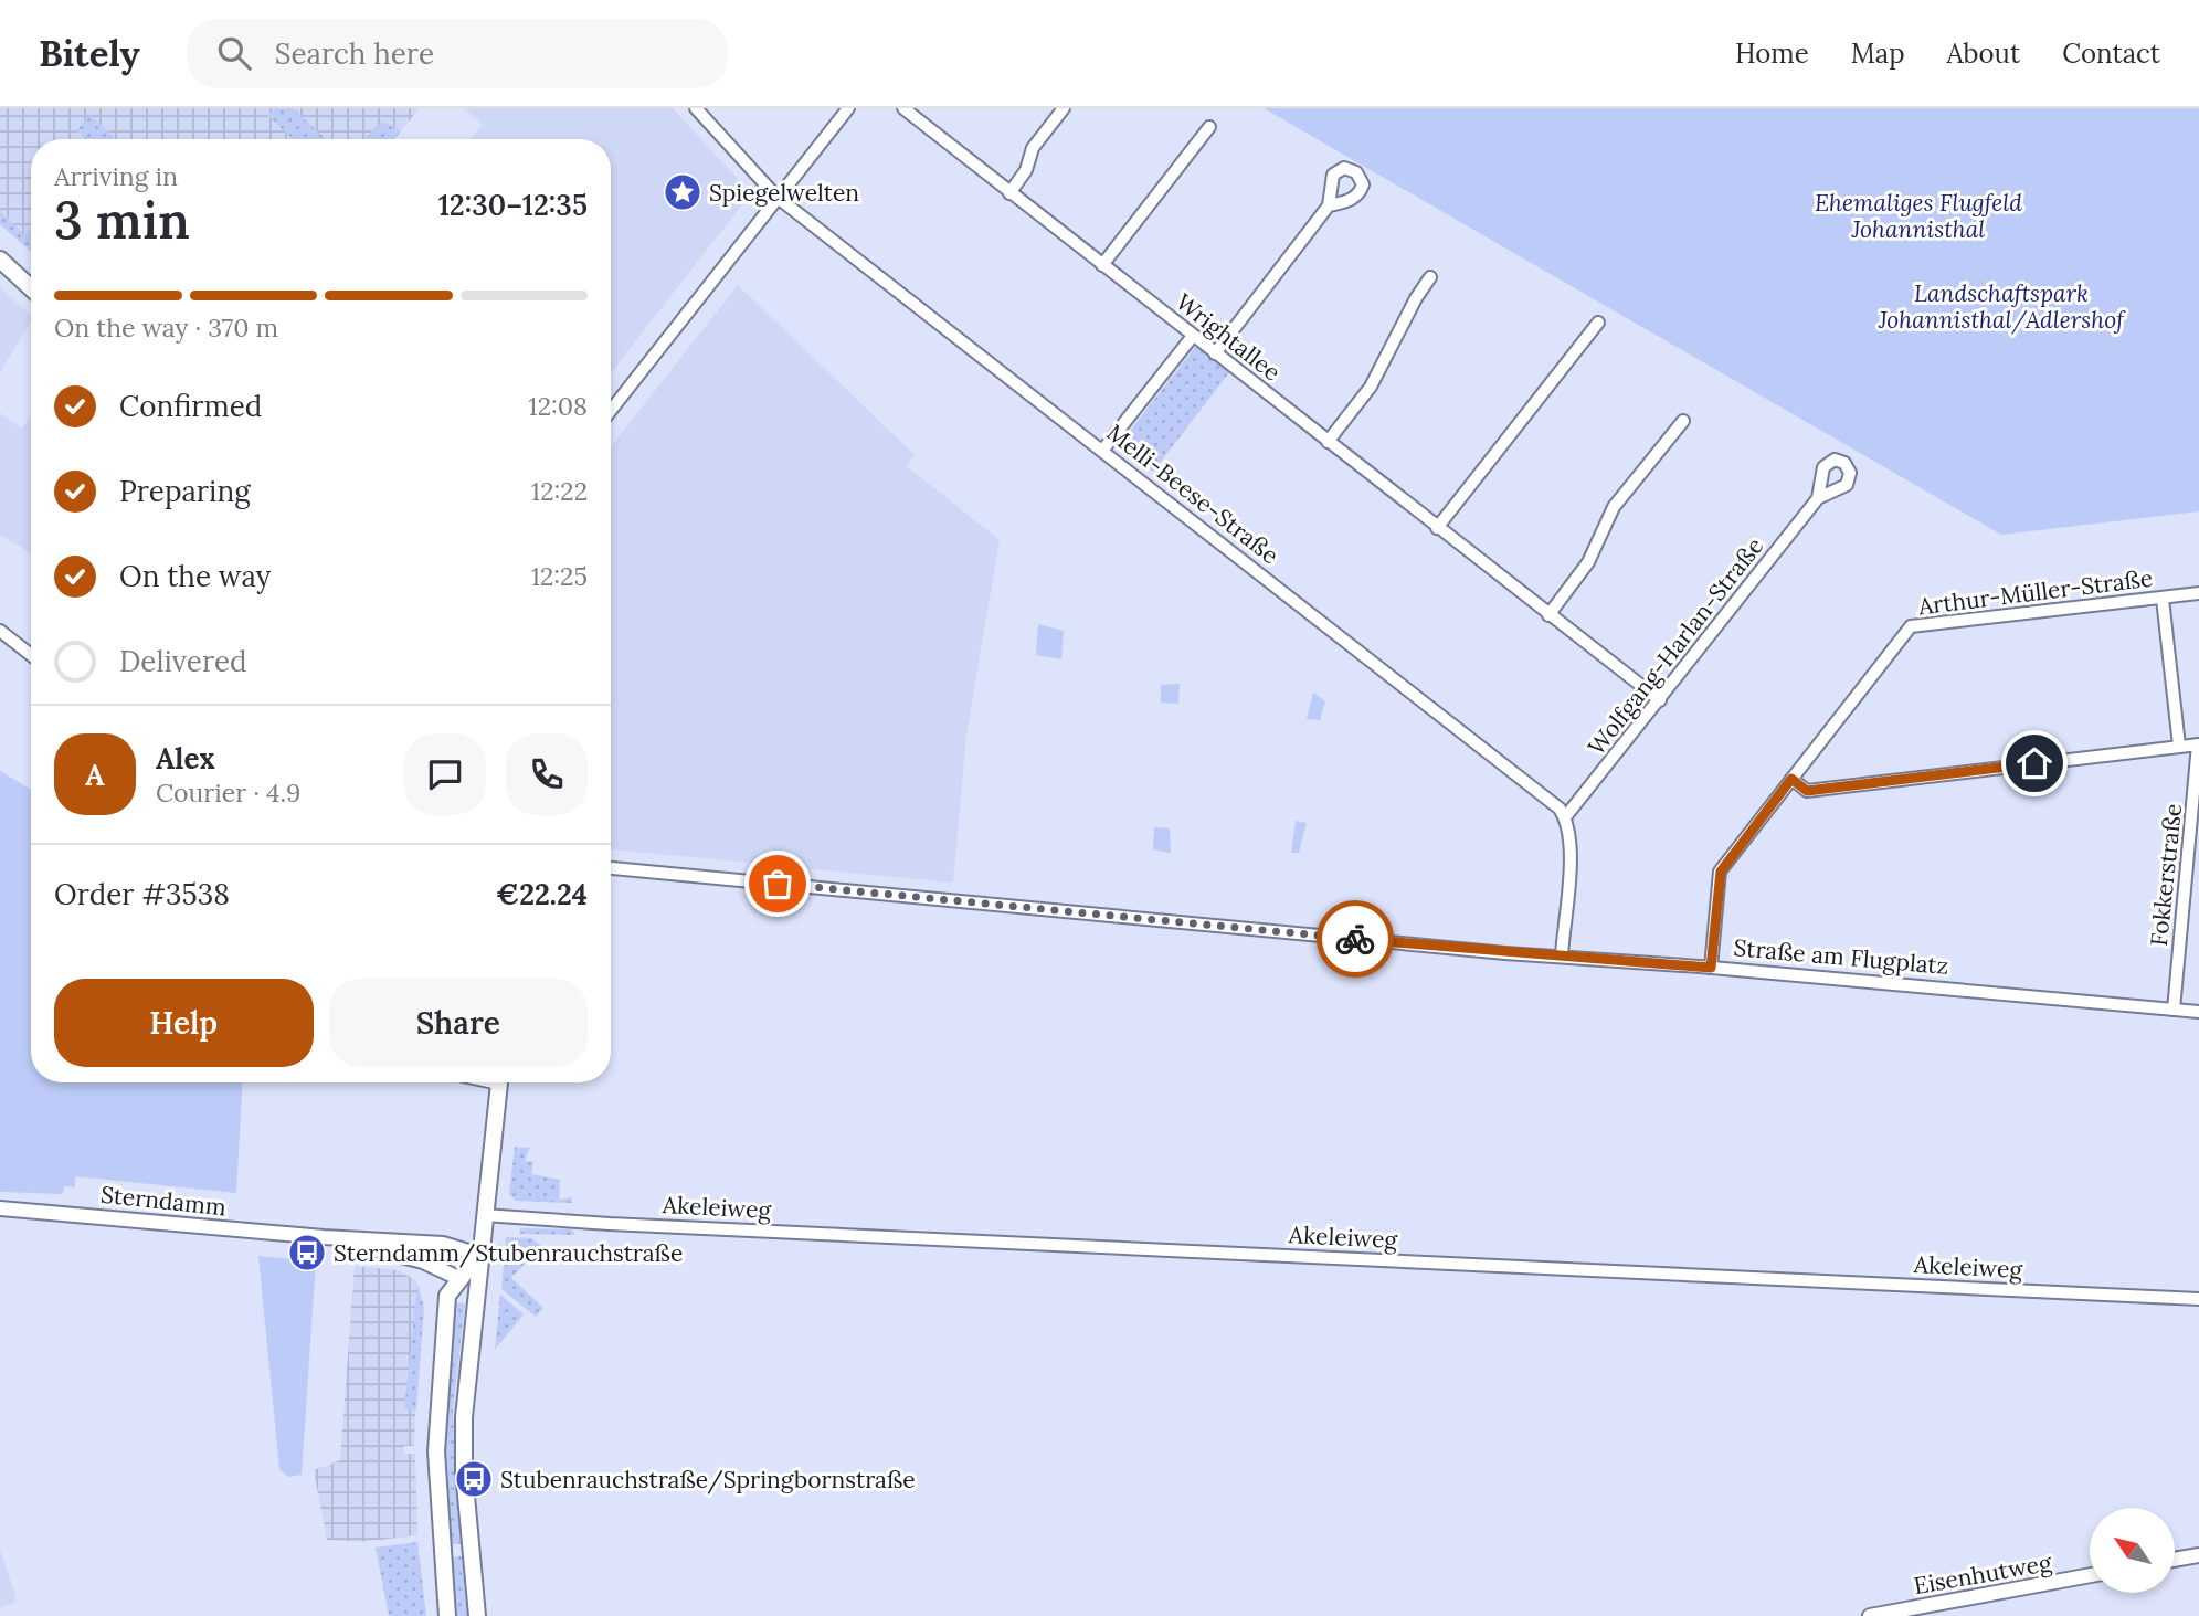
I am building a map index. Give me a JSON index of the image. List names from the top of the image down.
{
  "streets": {
    "street": [
      "Wrightallee",
      "Melli-Beese-Straße",
      "Arthur-Müller-Straße",
      "Wolfgang-Harlan-Straße",
      "Fokkerstraße",
      "Straße am Flugplatz",
      "Sterndamm",
      "Akeleiweg",
      "Eisenhutweg"
    ]
  },
  "crossings": [
    ["Wrightallee", "Wolfgang-Harlan-Straße"],
    ["Melli-Beese-Straße", "Wolfgang-Harlan-Straße"],
    ["Arthur-Müller-Straße", "Straße am Flugplatz"],
    ["Fokkerstraße", "Straße am Flugplatz"]
  ],
  "parks": ["Ehemaliges Flugfeld Johannisthal", "Landschaftspark Johannisthal/Adlershof"],
  "places": {
    "place": ["Spiegelwelten"],
    "bus stop": ["Sterndamm/Stubenrauchstraße", "Stubenrauchstraße/Springbornstraße"]
  },
  "north": "top left",
  "page": {
    "header": "Bitely",
    "search": "Search here",
    "nav": [
      "Home",
      "Map",
      "About",
      "Contact"
    ],
    "heading": ["3 min", "Arriving in", "12:30–12:35"],
    "panel": [
      "Alex",
      "Courier · 4.9",
      "Order #3538",
      "€22.24"
    ],
    "bar": "On the way · 370 m",
    "list": [
      ["Confirmed", "12:08"],
      ["Preparing", "12:22"],
      ["On the way", "12:25"],
      "Delivered"
    ],
    "round": "A",
    "buttons": ["Help", "Share"]
  }
}
